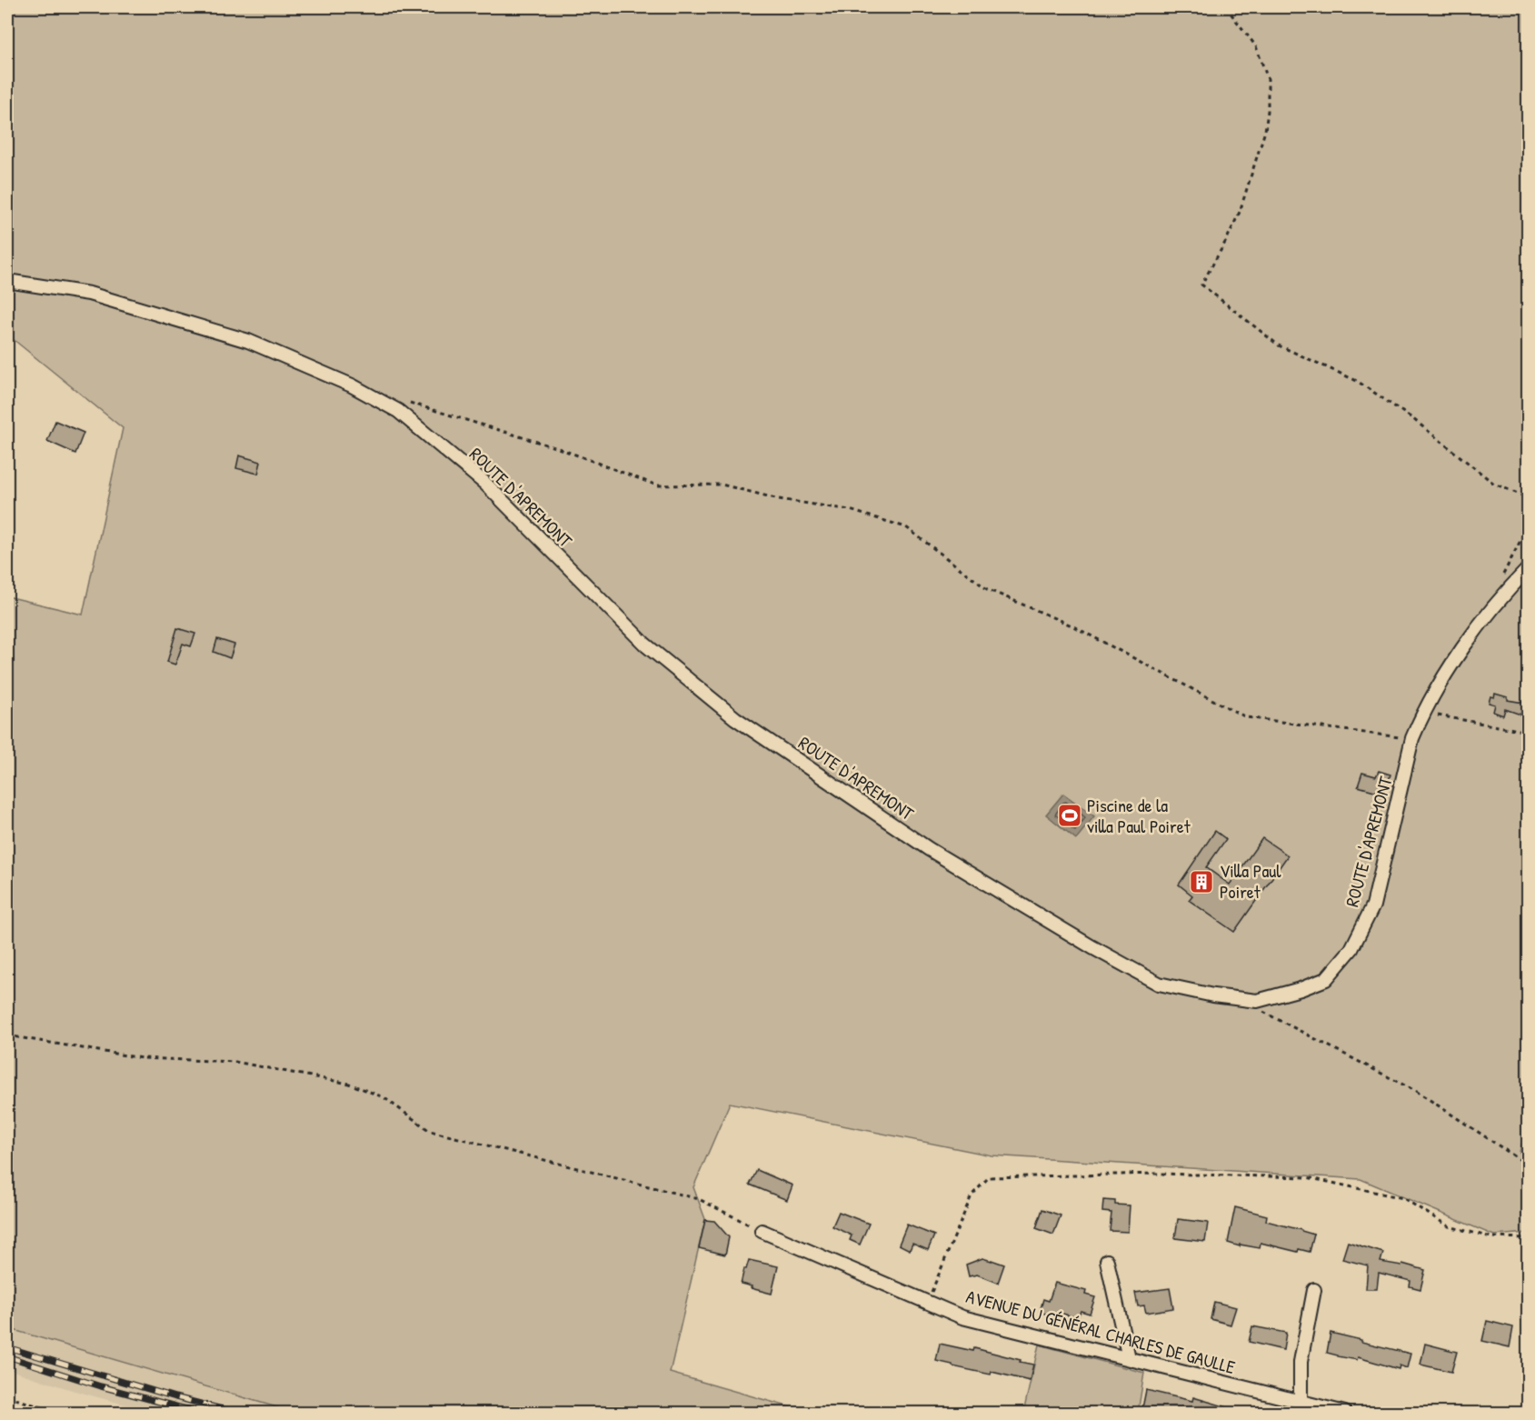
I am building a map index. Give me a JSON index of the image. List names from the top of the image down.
{
  "streets": {
    "street": ["ROUTE D'APREMONT", "AVENUE DU GÉNÉRAL CHARLES DE GAULLE"]
  },
  "places": {
    "sports": ["Piscine de la villa Paul Poiret"],
    "building": ["Villa Paul Poiret"]
  }
}
